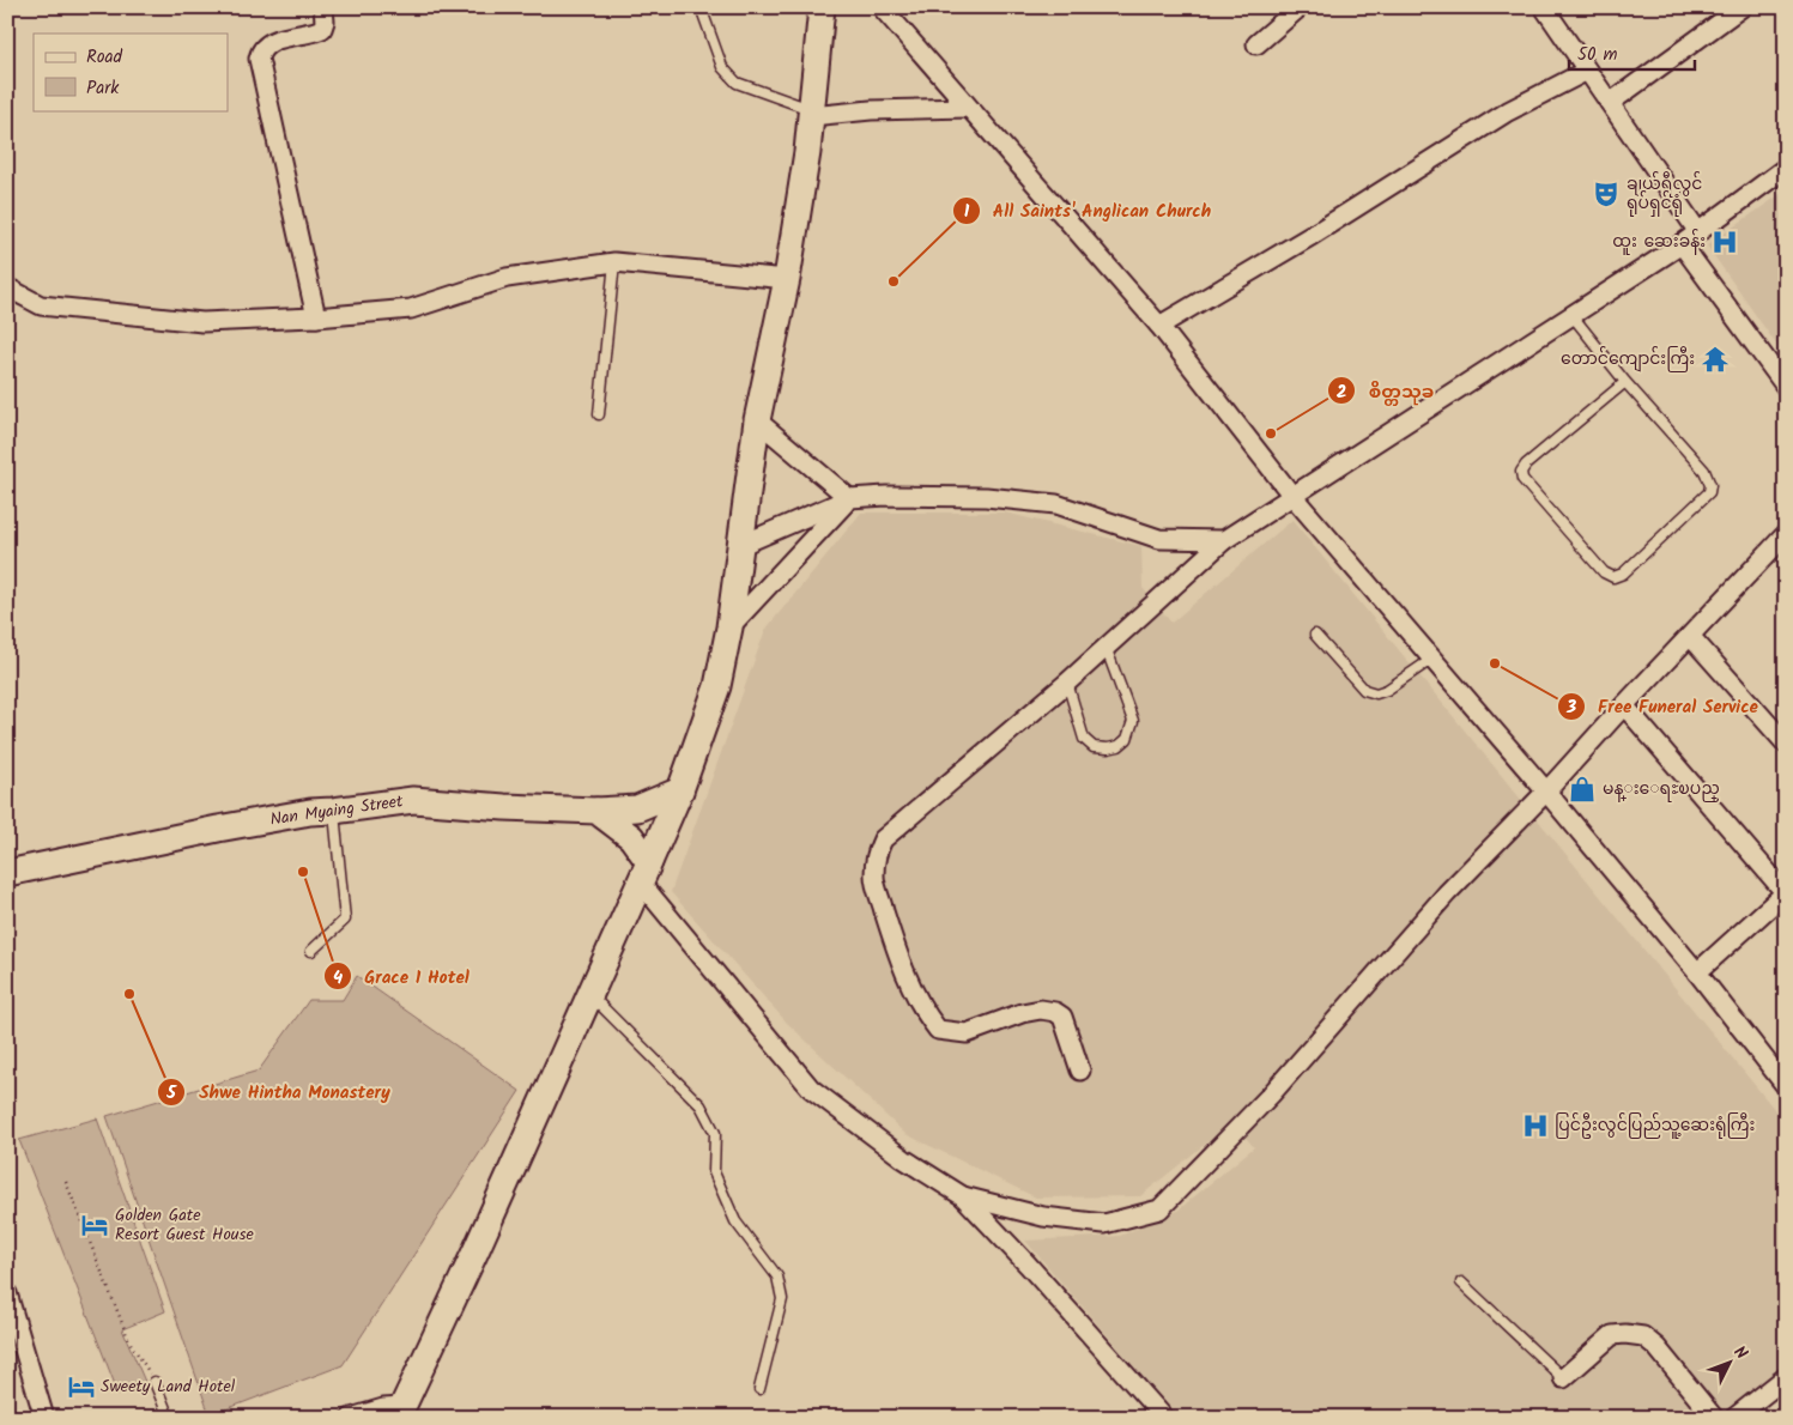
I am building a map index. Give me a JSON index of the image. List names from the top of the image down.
{
  "streets": {
    "street": ["Nan Myaing Street"]
  },
  "places": {
    "theatre": ["ချယ်ရီလွင် ရုပ်ရှင်ရုံ"],
    "hospital": ["ထူး ဆေးခန်း", "ပြင်ဦးလွင်ပြည်သူ့ဆေးရုံကြီး"],
    "other": [
      "All Saints' Anglican Church",
      "စိတ္တသုခ",
      "Free Funeral Service",
      "Grace 1 Hotel",
      "Shwe Hintha Monastery"
    ],
    "temple": ["တောင်ကျောင်းကြီး"],
    "shop": ["မန္းေရႊၿပည္"],
    "hotel": ["Golden Gate Resort Guest House", "Sweety Land Hotel"]
  },
  "legend": ["Road", "Park"],
  "scale_bar": "50 m",
  "north": "top right"
}
